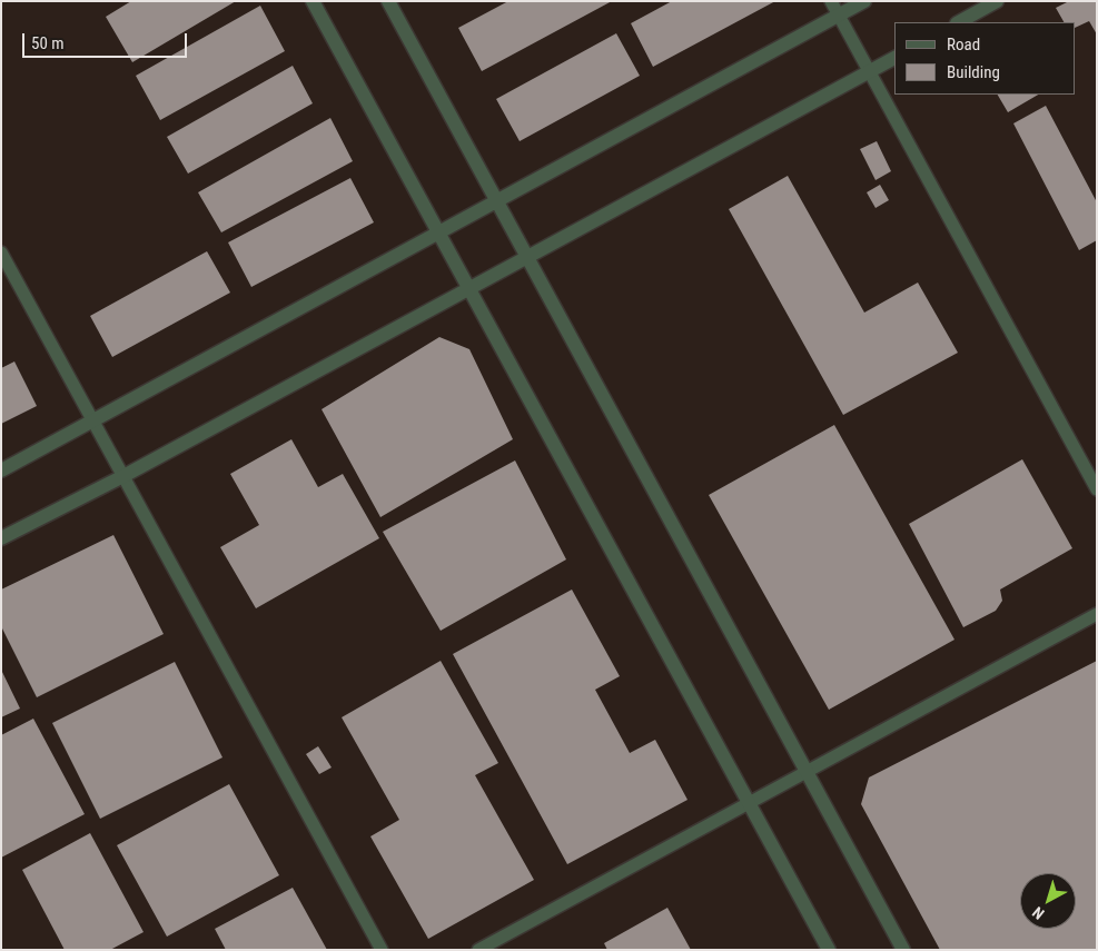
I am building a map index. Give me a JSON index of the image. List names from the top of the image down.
{
  "legend": ["Road", "Building"],
  "scale_bar": "50 m",
  "north": "bottom left"
}
